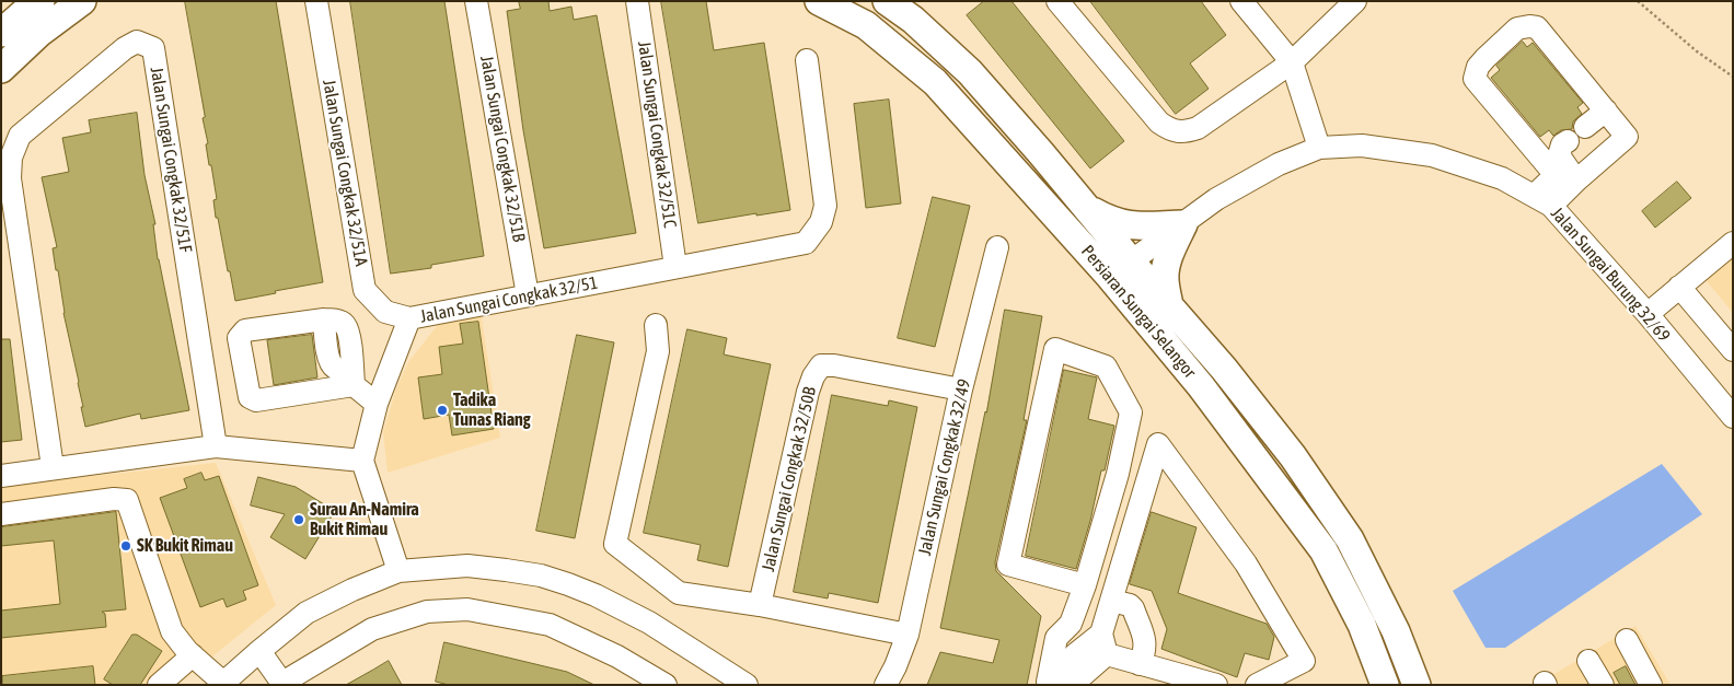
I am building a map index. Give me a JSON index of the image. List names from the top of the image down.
{
  "streets": {
    "main road": ["Persiaran Sungai Selangor"],
    "street": [
      "Jalan Sungai Congkak 32/51C",
      "Jalan Sungai Congkak 32/51B",
      "Jalan Sungai Congkak 32/51F",
      "Jalan Sungai Congkak 32/51A",
      "Jalan Sungai Burung 32/69",
      "Jalan Sungai Congkak 32/51",
      "Jalan Sungai Congkak 32/49",
      "Jalan Sungai Congkak 32/50B"
    ]
  },
  "crossings": [
    ["Jalan Sungai Congkak 32/51C", "Jalan Sungai Congkak 32/51"],
    ["Jalan Sungai Congkak 32/51B", "Jalan Sungai Congkak 32/51"],
    ["Jalan Sungai Congkak 32/51A", "Jalan Sungai Congkak 32/51"],
    ["Jalan Sungai Burung 32/69", "Persiaran Sungai Selangor"],
    ["Jalan Sungai Congkak 32/49", "Jalan Sungai Congkak 32/50B"]
  ],
  "places": ["Tadika Tunas Riang", "Surau An-Namira Bukit Rimau", "SK Bukit Rimau"]
}
